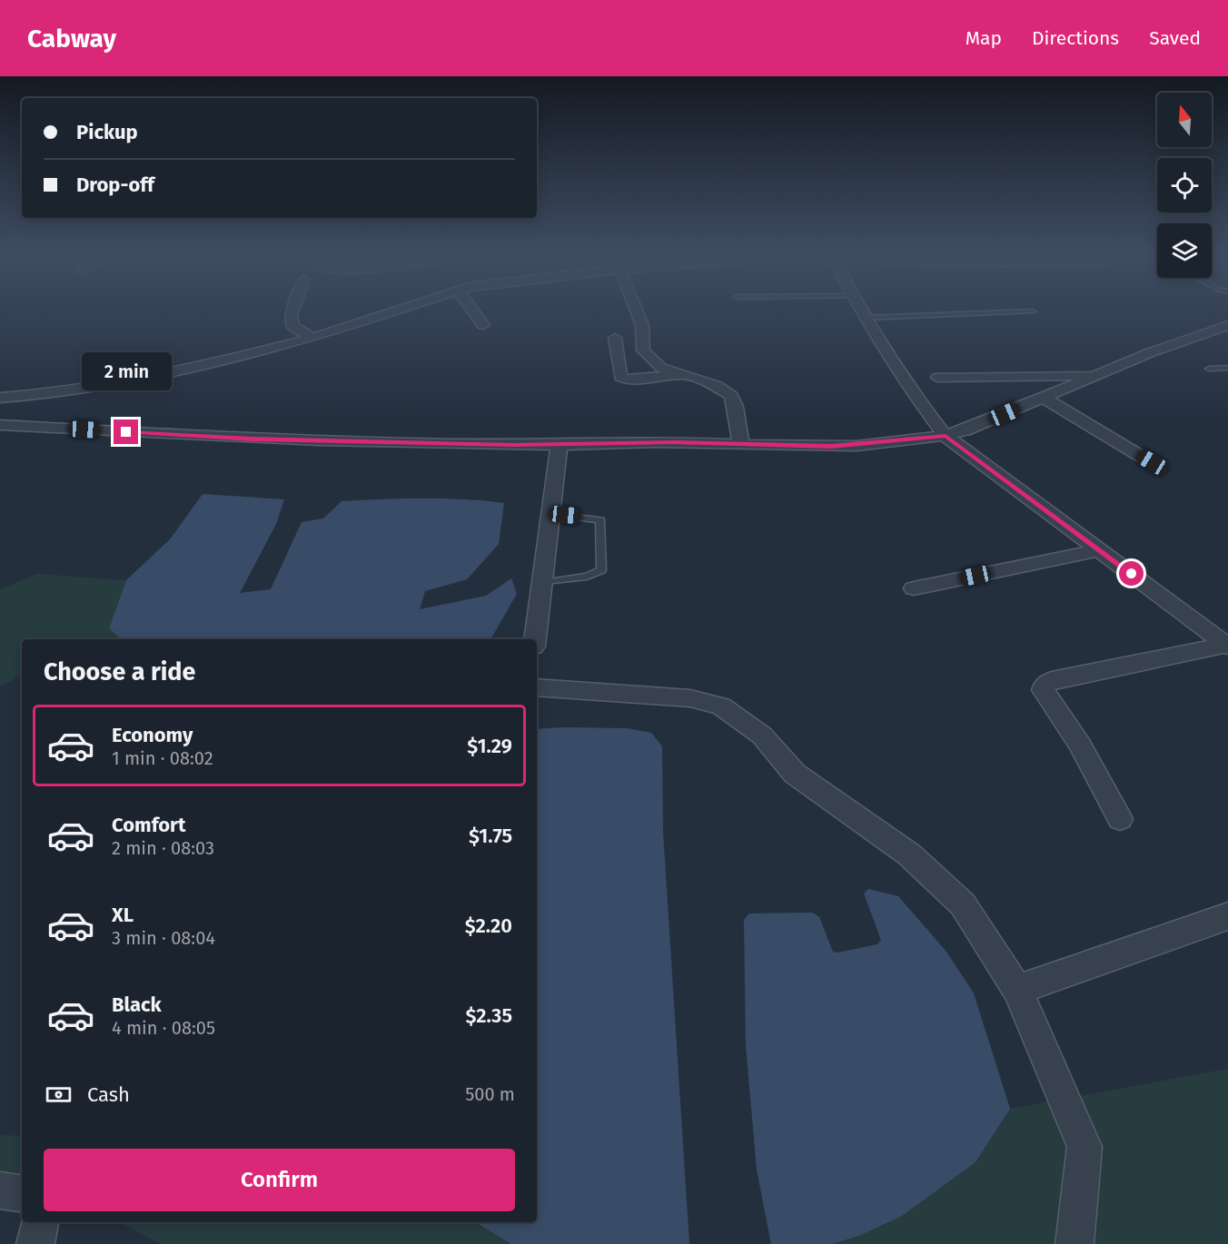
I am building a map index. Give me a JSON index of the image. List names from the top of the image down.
{
  "north": "top",
  "page": {
    "header": "Cabway",
    "nav": ["Map", "Directions", "Saved"],
    "banner": ["Pickup", "Drop-off"],
    "bubble": "2 min",
    "heading": "Choose a ride",
    "list": [
      {
        "name": "Economy",
        "note": "1 min · 08:02",
        "value": "$1.29"
      },
      {
        "name": "Comfort",
        "note": "2 min · 08:03",
        "value": "$1.75"
      },
      {
        "name": "XL",
        "note": "3 min · 08:04",
        "value": "$2.20"
      },
      {
        "name": "Black",
        "note": "4 min · 08:05",
        "value": "$2.35"
      }
    ],
    "pay": ["Cash", "500 m"],
    "buttons": "Confirm"
  }
}
